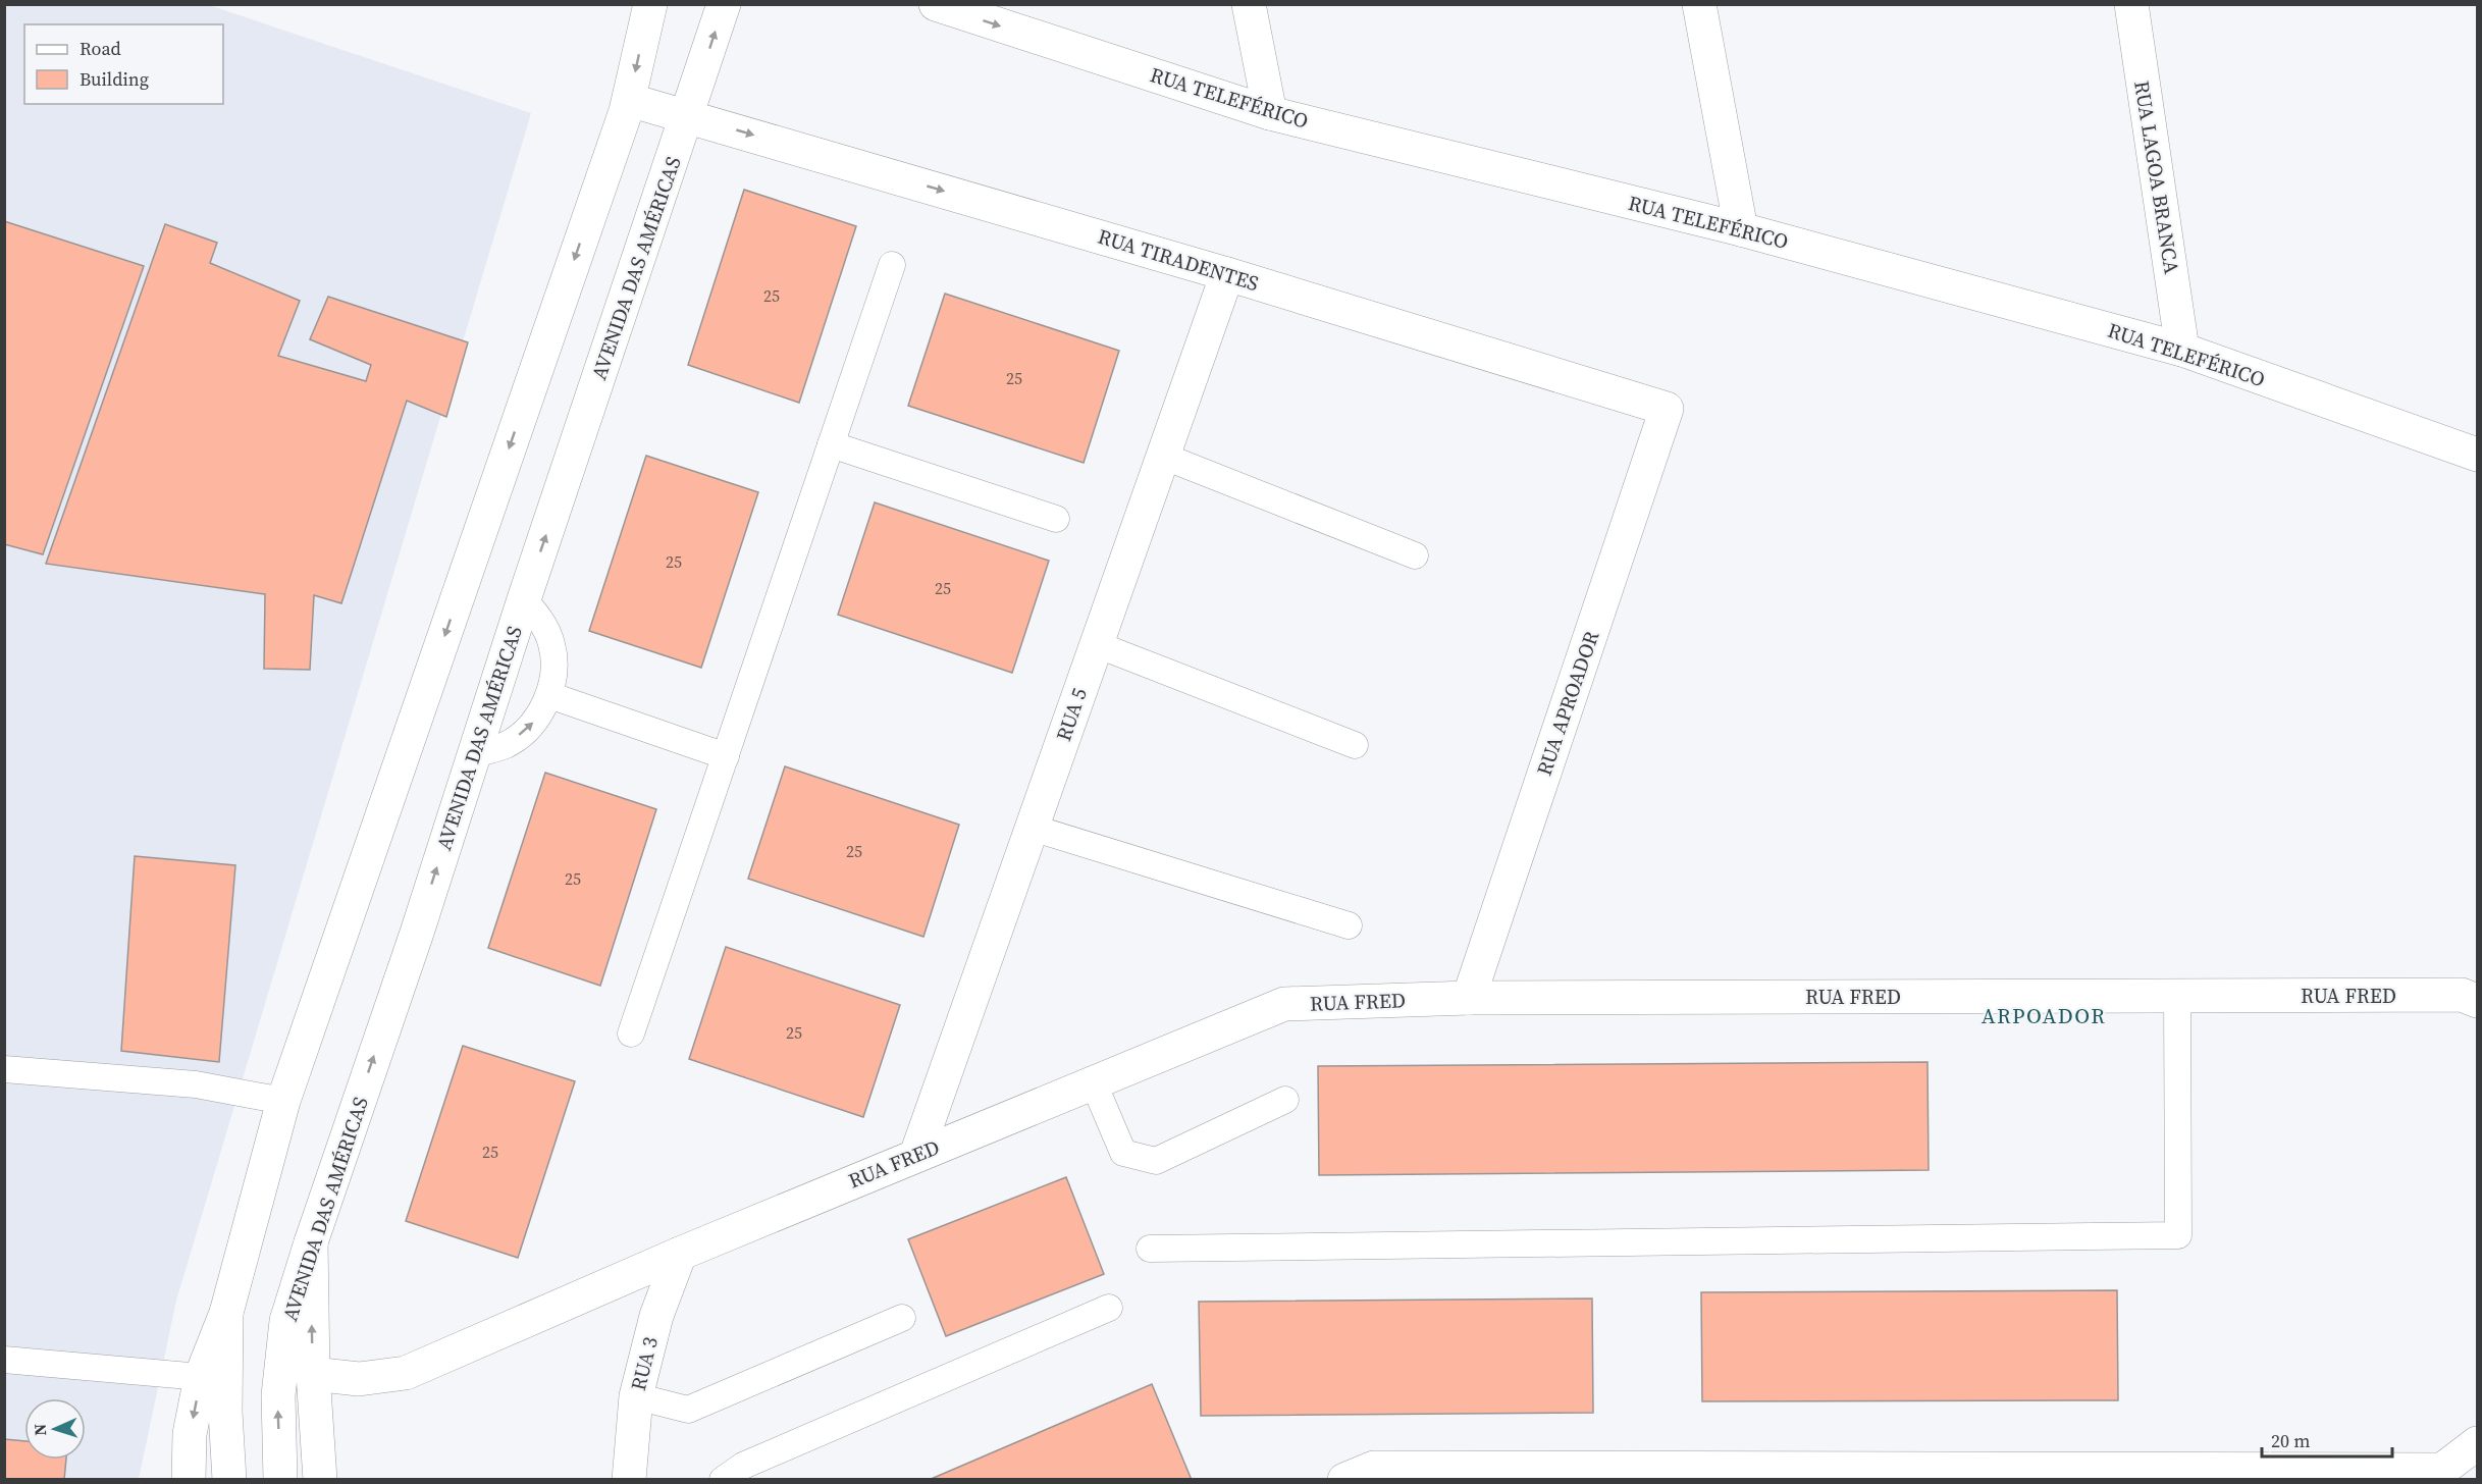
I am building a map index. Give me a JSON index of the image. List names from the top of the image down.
{
  "streets": {
    "street": [
      "RUA TELEFÉRICO",
      "RUA LAGOA BRANCA",
      "RUA TIRADENTES",
      "AVENIDA DAS AMÉRICAS",
      "RUA APROADOR",
      "RUA 5",
      "RUA FRED",
      "RUA 3"
    ]
  },
  "crossings": [
    ["RUA TELEFÉRICO", "RUA LAGOA BRANCA"],
    ["RUA TIRADENTES", "AVENIDA DAS AMÉRICAS"],
    ["RUA TIRADENTES", "RUA APROADOR"],
    ["RUA TIRADENTES", "RUA 5"],
    ["RUA APROADOR", "RUA FRED"],
    ["RUA 5", "RUA FRED"],
    ["RUA FRED", "RUA 3"]
  ],
  "one_way": ["RUA TIRADENTES"],
  "districts": ["ARPOADOR"],
  "house_numbers": [
    "25",
    "25",
    "25",
    "25",
    "25",
    "25",
    "25",
    "25"
  ],
  "legend": ["Road", "Building"],
  "scale_bar": "20 m",
  "north": "left"
}
